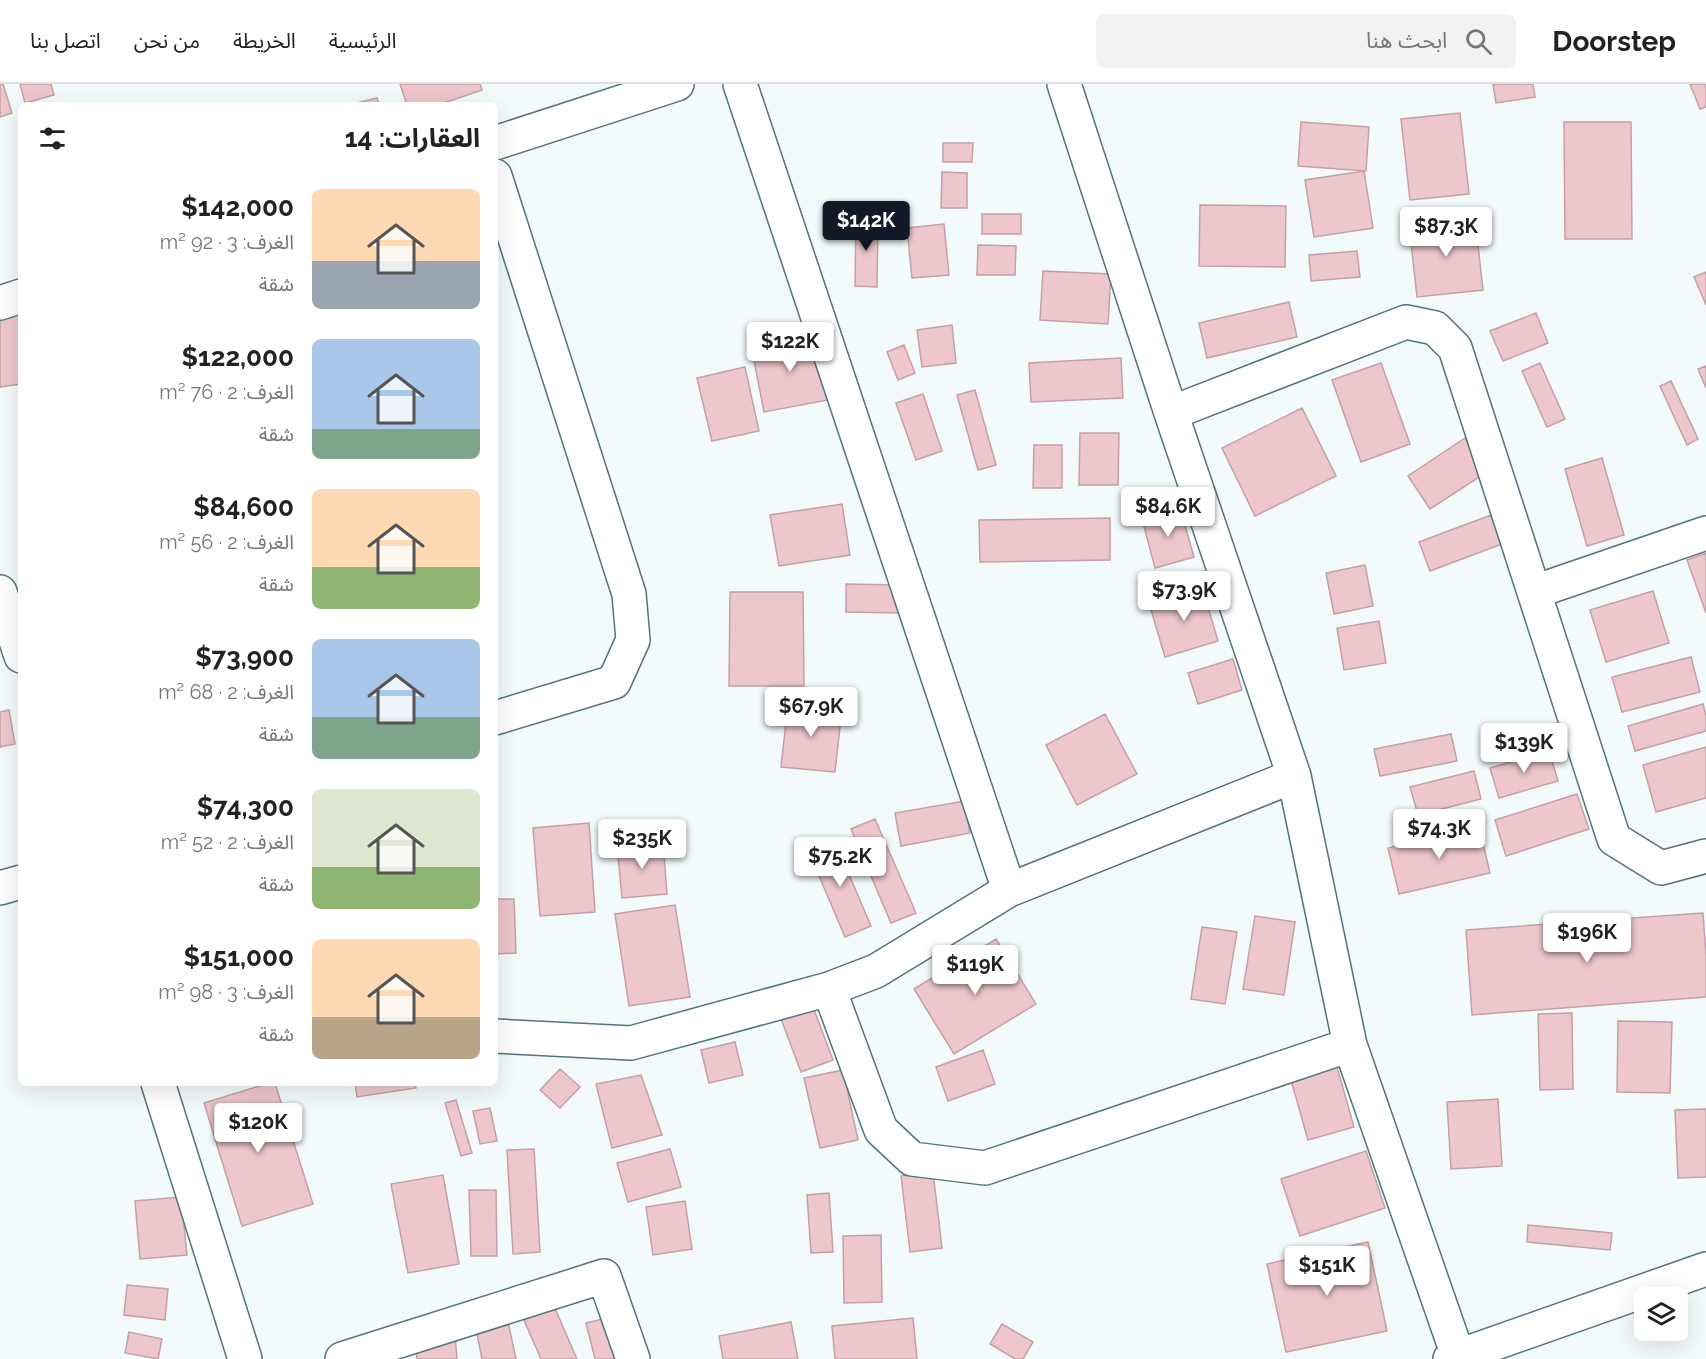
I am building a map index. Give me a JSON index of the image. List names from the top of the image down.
{
  "page": {
    "header": "Doorstep",
    "search": "ابحث هنا",
    "nav": [
      "الرئيسية",
      "الخريطة",
      "من نحن",
      "اتصل بنا"
    ],
    "heading": "العقارات: 14",
    "list": [
      {
        "name": "$142,000",
        "note": "الغرف: 3 · 92 m² · شقة"
      },
      {
        "name": "$122,000",
        "note": "الغرف: 2 · 76 m² · شقة"
      },
      {
        "name": "$84,600",
        "note": "الغرف: 2 · 56 m² · شقة"
      },
      {
        "name": "$73,900",
        "note": "الغرف: 2 · 68 m² · شقة"
      },
      {
        "name": "$74,300",
        "note": "الغرف: 2 · 52 m² · شقة"
      },
      {
        "name": "$151,000",
        "note": "الغرف: 3 · 98 m² · شقة"
      }
    ],
    "price": [
      "$142K",
      "$87.3K",
      "$122K",
      "$84.6K",
      "$73.9K",
      "$67.9K",
      "$139K",
      "$74.3K",
      "$235K",
      "$75.2K",
      "$196K",
      "$119K",
      "$120K",
      "$151K"
    ]
  }
}
